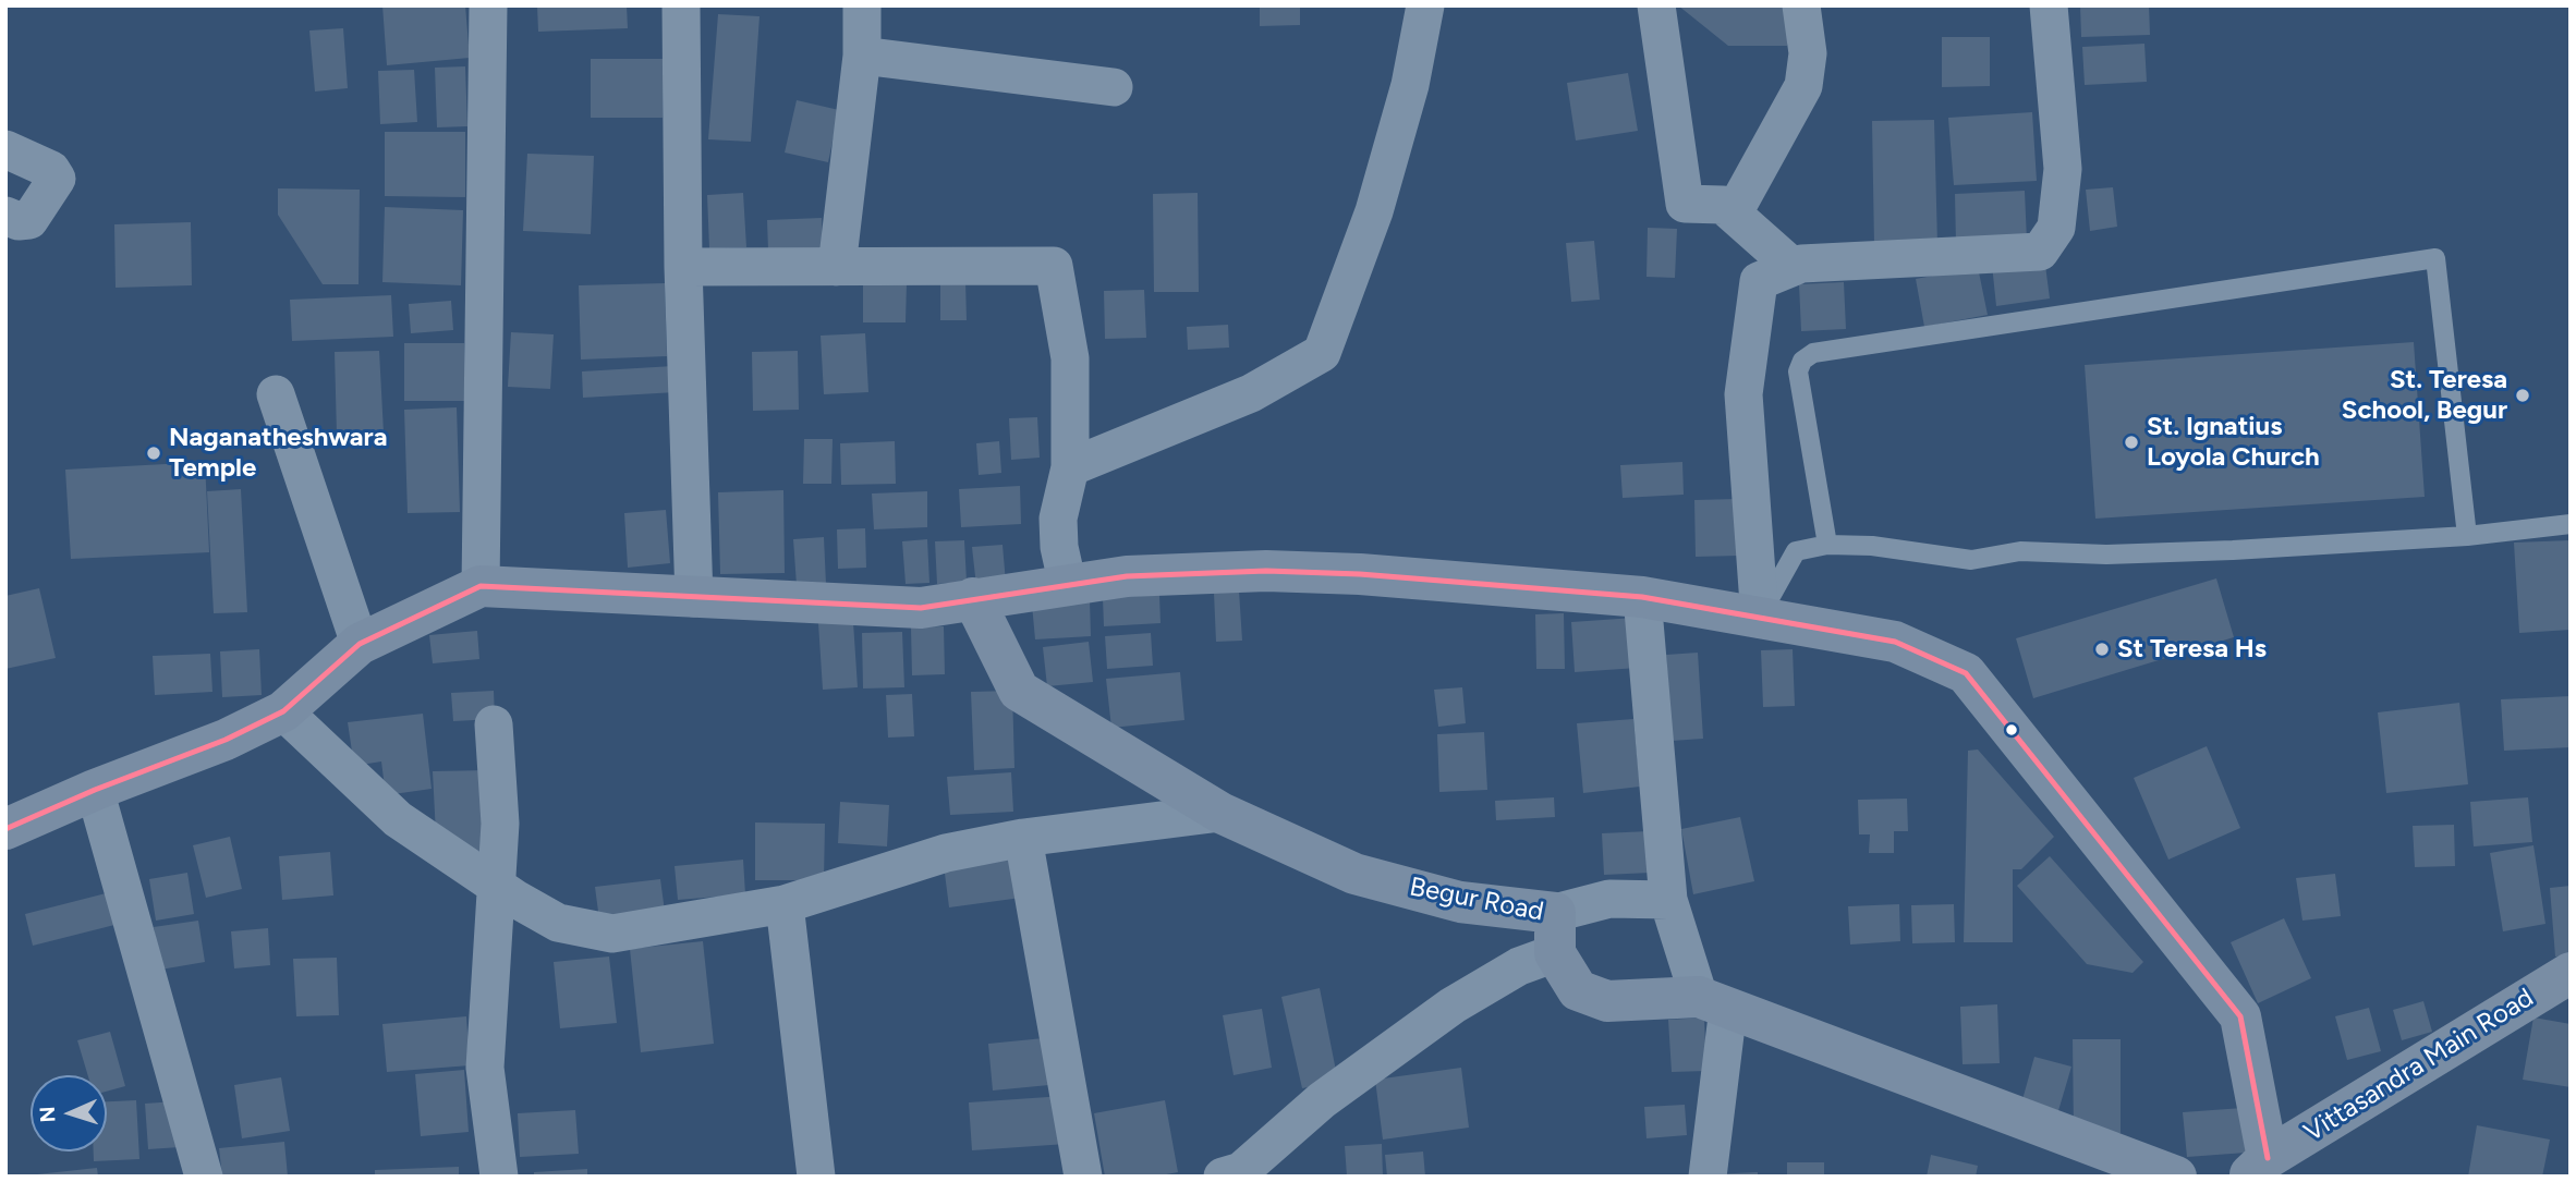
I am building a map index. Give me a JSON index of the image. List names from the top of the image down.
{
  "streets": {
    "main road": ["Begur Road", "Vittasandra Main Road"]
  },
  "places": [
    "St. Teresa School, Begur",
    "St. Ignatius Loyola Church",
    "Naganatheshwara Temple",
    "St Teresa Hs"
  ],
  "north": "left"
}
